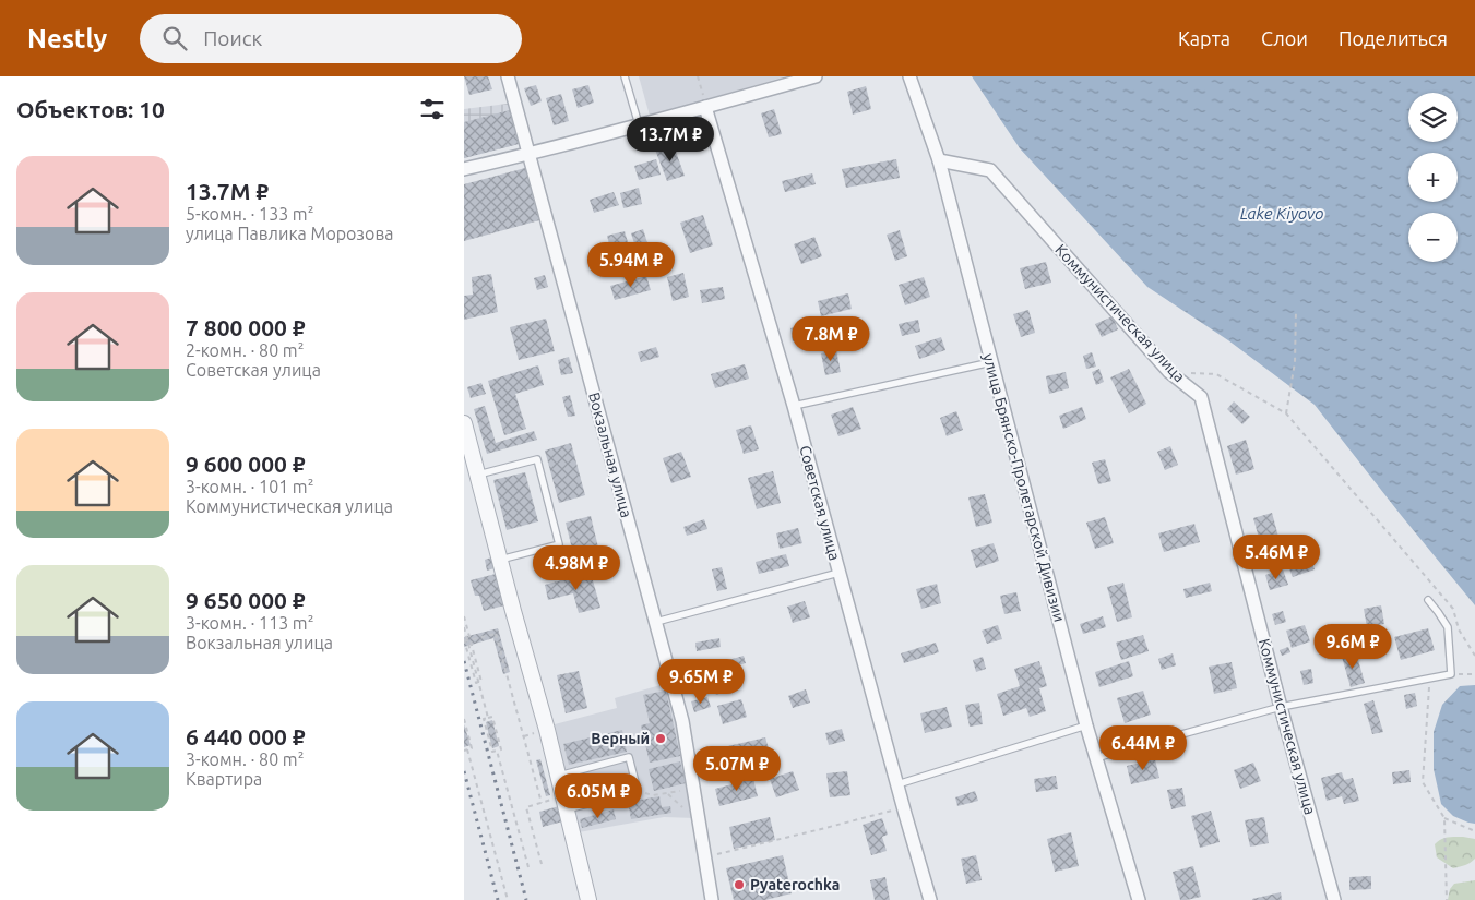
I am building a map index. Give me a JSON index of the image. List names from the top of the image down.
{
  "streets": {
    "street": [
      "Коммунистическая улица",
      "Вокзальная улица",
      "улица Брянско-Пролетарской Дивизии",
      "Советская улица"
    ]
  },
  "crossings": [
    ["Коммунистическая улица", "улица Брянско-Пролетарской Дивизии"]
  ],
  "water": ["Lake Kiyovo"],
  "places": ["Верный", "Pyaterochka"],
  "page": {
    "header": "Nestly",
    "search": "Поиск",
    "nav": ["Карта", "Слои", "Поделиться"],
    "heading": "Объектов: 10",
    "map_buttons": ["+", "−"],
    "price": [
      "13.7M ₽",
      "5.94M ₽",
      "7.8M ₽",
      "5.46M ₽",
      "4.98M ₽",
      "9.6M ₽",
      "9.65M ₽",
      "6.44M ₽",
      "5.07M ₽",
      "6.05M ₽"
    ],
    "list": [
      {
        "name": "13.7M ₽",
        "note": "5-комн. · 133 m² · улица Павлика Морозова"
      },
      {
        "name": "7 800 000 ₽",
        "note": "2-комн. · 80 m² · Советская улица"
      },
      {
        "name": "9 600 000 ₽",
        "note": "3-комн. · 101 m² · Коммунистическая улица"
      },
      {
        "name": "9 650 000 ₽",
        "note": "3-комн. · 113 m² · Вокзальная улица"
      },
      {
        "name": "6 440 000 ₽",
        "note": "3-комн. · 80 m² · Квартира"
      }
    ]
  }
}
